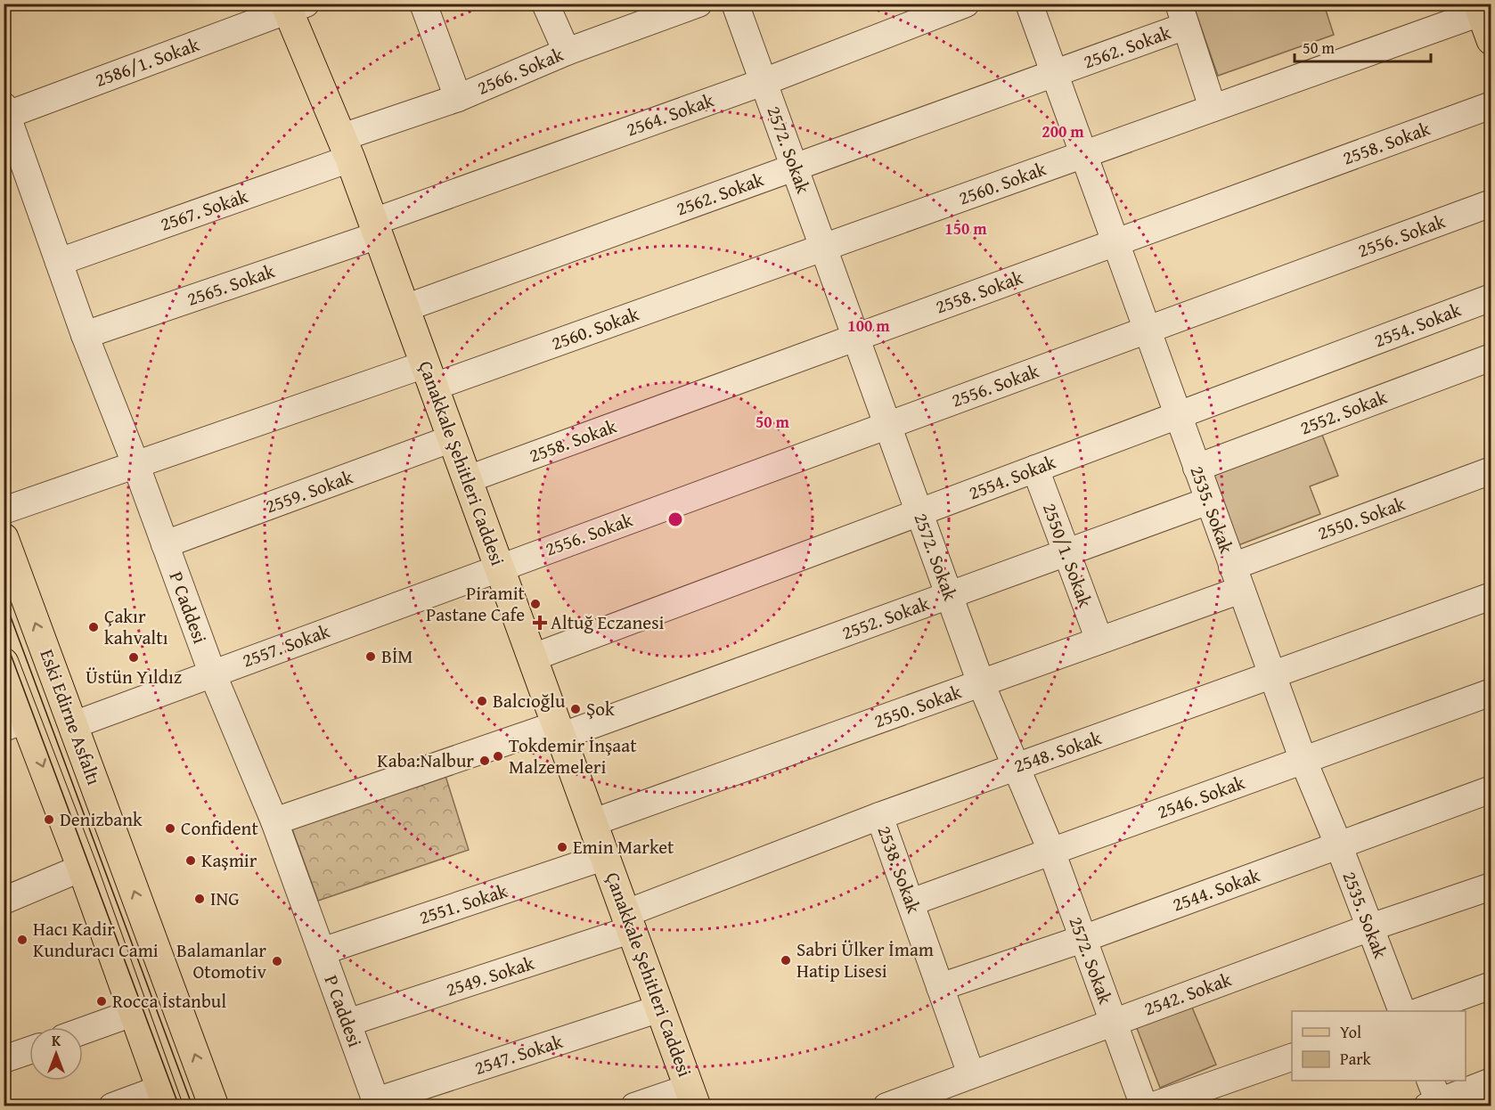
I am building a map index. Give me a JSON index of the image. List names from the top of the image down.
{
  "streets": {
    "main road": ["Çanakkale Şehitleri Caddesi", "Eski Edirne Asfaltı"],
    "street": [
      "2562. Sokak",
      "2586/1. Sokak",
      "2566. Sokak",
      "2564. Sokak",
      "2558. Sokak",
      "2572. Sokak",
      "2560. Sokak",
      "2567. Sokak",
      "2556. Sokak",
      "2565. Sokak",
      "2554. Sokak",
      "2552. Sokak",
      "2559. Sokak",
      "2535. Sokak",
      "2550. Sokak",
      "2550/1. Sokak",
      "P Caddesi",
      "2557. Sokak",
      "2548. Sokak",
      "2546. Sokak",
      "2538. Sokak",
      "2544. Sokak",
      "2551. Sokak",
      "2549. Sokak",
      "2542. Sokak",
      "2547. Sokak"
    ]
  },
  "crossings": [
    ["2562. Sokak", "2572. Sokak"],
    ["2562. Sokak", "Çanakkale Şehitleri Caddesi"],
    ["2562. Sokak", "2535. Sokak"],
    ["2586/1. Sokak", "Çanakkale Şehitleri Caddesi"],
    ["2586/1. Sokak", "P Caddesi"],
    ["2566. Sokak", "2567. Sokak"],
    ["2566. Sokak", "Çanakkale Şehitleri Caddesi"],
    ["2564. Sokak", "2572. Sokak"],
    ["2564. Sokak", "2565. Sokak"],
    ["2564. Sokak", "Çanakkale Şehitleri Caddesi"],
    ["2558. Sokak", "2572. Sokak"],
    ["2558. Sokak", "Çanakkale Şehitleri Caddesi"],
    ["2558. Sokak", "2535. Sokak"],
    ["2572. Sokak", "2560. Sokak"],
    ["2572. Sokak", "2556. Sokak"],
    ["2572. Sokak", "2554. Sokak"],
    ["2572. Sokak", "2552. Sokak"],
    ["2572. Sokak", "2550. Sokak"],
    ["2572. Sokak", "2548. Sokak"],
    ["2572. Sokak", "2546. Sokak"],
    ["2572. Sokak", "2544. Sokak"],
    ["2572. Sokak", "2542. Sokak"],
    ["2560. Sokak", "Çanakkale Şehitleri Caddesi"],
    ["2560. Sokak", "2535. Sokak"],
    ["2560. Sokak", "P Caddesi"],
    ["2567. Sokak", "Çanakkale Şehitleri Caddesi"],
    ["2567. Sokak", "P Caddesi"],
    ["2556. Sokak", "Çanakkale Şehitleri Caddesi"],
    ["2556. Sokak", "2535. Sokak"],
    ["2556. Sokak", "2557. Sokak"],
    ["2565. Sokak", "Çanakkale Şehitleri Caddesi"],
    ["2565. Sokak", "P Caddesi"],
    ["2554. Sokak", "Çanakkale Şehitleri Caddesi"],
    ["2554. Sokak", "2535. Sokak"],
    ["2554. Sokak", "2550/1. Sokak"],
    ["2552. Sokak", "Çanakkale Şehitleri Caddesi"],
    ["2552. Sokak", "2535. Sokak"],
    ["2552. Sokak", "2550/1. Sokak"],
    ["2552. Sokak", "P Caddesi"],
    ["Çanakkale Şehitleri Caddesi", "2559. Sokak"],
    ["Çanakkale Şehitleri Caddesi", "2550. Sokak"],
    ["Çanakkale Şehitleri Caddesi", "2557. Sokak"],
    ["Çanakkale Şehitleri Caddesi", "2548. Sokak"],
    ["Çanakkale Şehitleri Caddesi", "2551. Sokak"],
    ["Çanakkale Şehitleri Caddesi", "2549. Sokak"],
    ["Çanakkale Şehitleri Caddesi", "2547. Sokak"],
    ["2559. Sokak", "P Caddesi"],
    ["2535. Sokak", "2550. Sokak"],
    ["2535. Sokak", "2548. Sokak"],
    ["2535. Sokak", "2546. Sokak"],
    ["2535. Sokak", "2544. Sokak"],
    ["2535. Sokak", "2542. Sokak"],
    ["2550. Sokak", "2550/1. Sokak"],
    ["P Caddesi", "2557. Sokak"],
    ["P Caddesi", "2551. Sokak"],
    ["P Caddesi", "2549. Sokak"],
    ["P Caddesi", "2547. Sokak"],
    ["2557. Sokak", "Eski Edirne Asfaltı"],
    ["2548. Sokak", "2538. Sokak"],
    ["2548. Sokak", "2549. Sokak"],
    ["2546. Sokak", "2538. Sokak"],
    ["2538. Sokak", "2544. Sokak"],
    ["2538. Sokak", "2542. Sokak"]
  ],
  "places": {
    "other": [
      "Piramit Pastane Cafe",
      "Çakır kahvaltı",
      "BİM",
      "Üstün Yıldız",
      "Balcıoğlu",
      "Şok",
      "Tokdemir İnşaat Malzemeleri",
      "Kaba:Nalbur",
      "Denizbank",
      "Confident",
      "Emin Market",
      "Kaşmir",
      "ING",
      "Hacı Kadir Kunduracı Cami",
      "Sabri Ülker İmam Hatip Lisesi",
      "Balamanlar Otomotiv",
      "Rocca İstanbul"
    ],
    "health": ["Altuğ Eczanesi"]
  },
  "legend": ["Yol", "Park"],
  "scale_bar": "50 m",
  "north": "top",
  "rings": [
    "200 m",
    "150 m",
    "100 m",
    "50 m"
  ]
}
